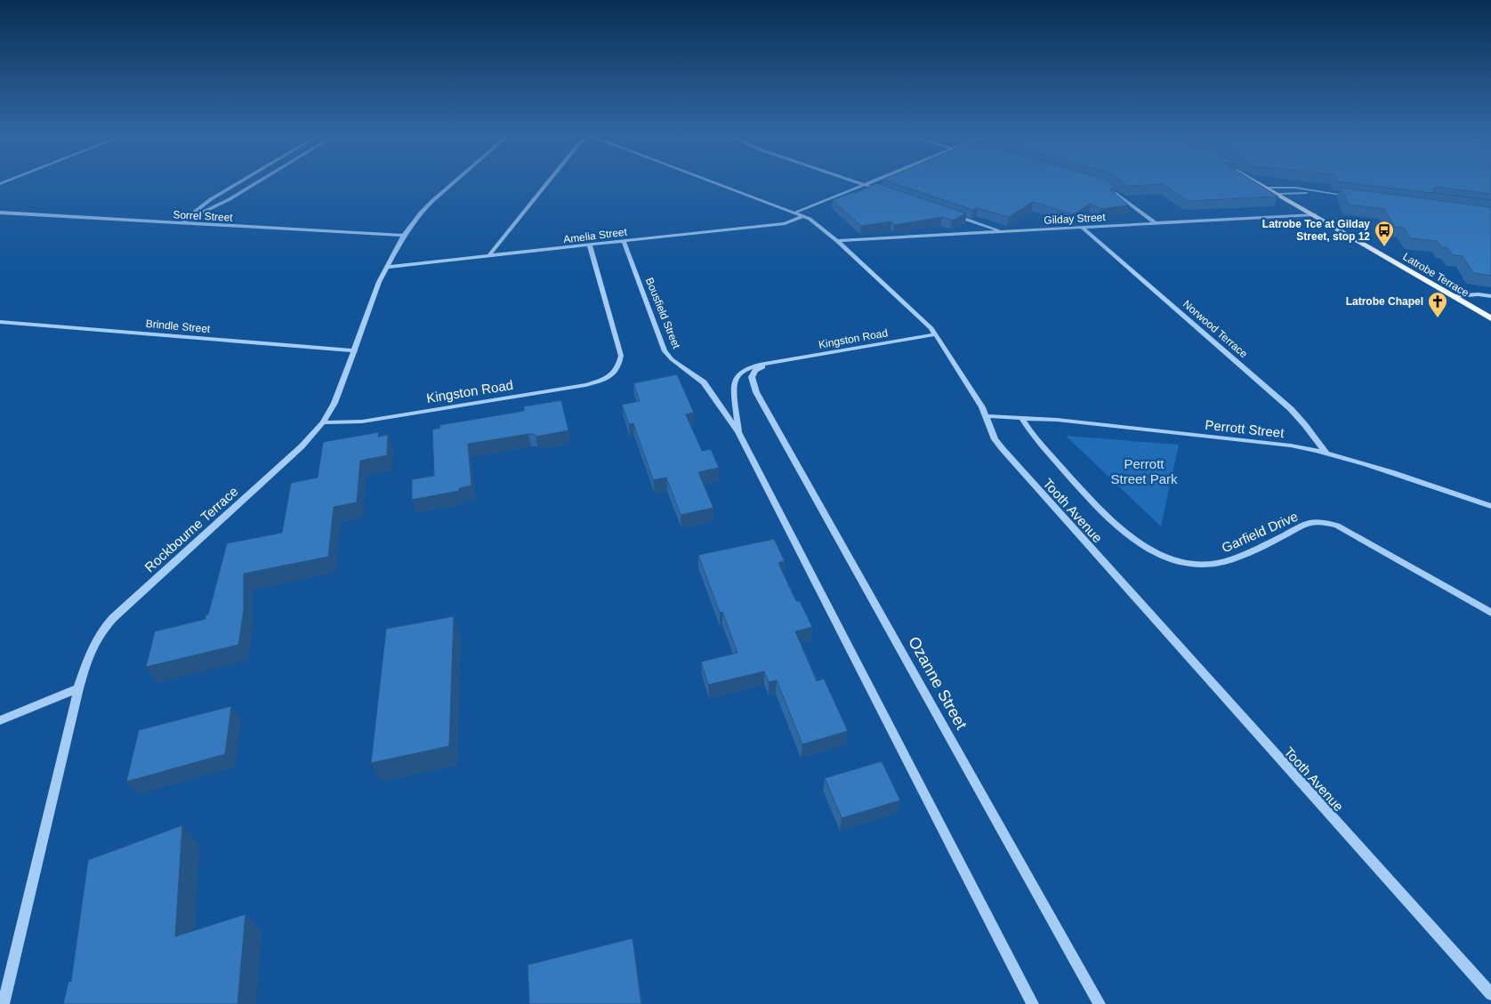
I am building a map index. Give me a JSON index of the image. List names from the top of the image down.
{
  "streets": {
    "main road": ["Latrobe Terrace"],
    "street": [
      "Sorrel Street",
      "Gilday Street",
      "Amelia Street",
      "Bousfield Street",
      "Brindle Street",
      "Norwood Terrace",
      "Kingston Road",
      "Perrott Street",
      "Tooth Avenue",
      "Rockbourne Terrace",
      "Garfield Drive",
      "Ozanne Street"
    ]
  },
  "crossings": [
    ["Sorrel Street", "Rockbourne Terrace"],
    ["Gilday Street", "Latrobe Terrace"],
    ["Gilday Street", "Norwood Terrace"],
    ["Gilday Street", "Tooth Avenue"],
    ["Amelia Street", "Bousfield Street"],
    ["Amelia Street", "Kingston Road"],
    ["Amelia Street", "Tooth Avenue"],
    ["Amelia Street", "Rockbourne Terrace"],
    ["Bousfield Street", "Kingston Road"],
    ["Brindle Street", "Rockbourne Terrace"],
    ["Norwood Terrace", "Perrott Street"],
    ["Kingston Road", "Tooth Avenue"],
    ["Kingston Road", "Rockbourne Terrace"],
    ["Kingston Road", "Ozanne Street"],
    ["Perrott Street", "Tooth Avenue"],
    ["Perrott Street", "Garfield Drive"]
  ],
  "parks": ["Perrott Street Park"],
  "places": {
    "bus stop": ["Latrobe Tce at Gilday Street, stop 12"],
    "church": ["Latrobe Chapel"]
  }
}
